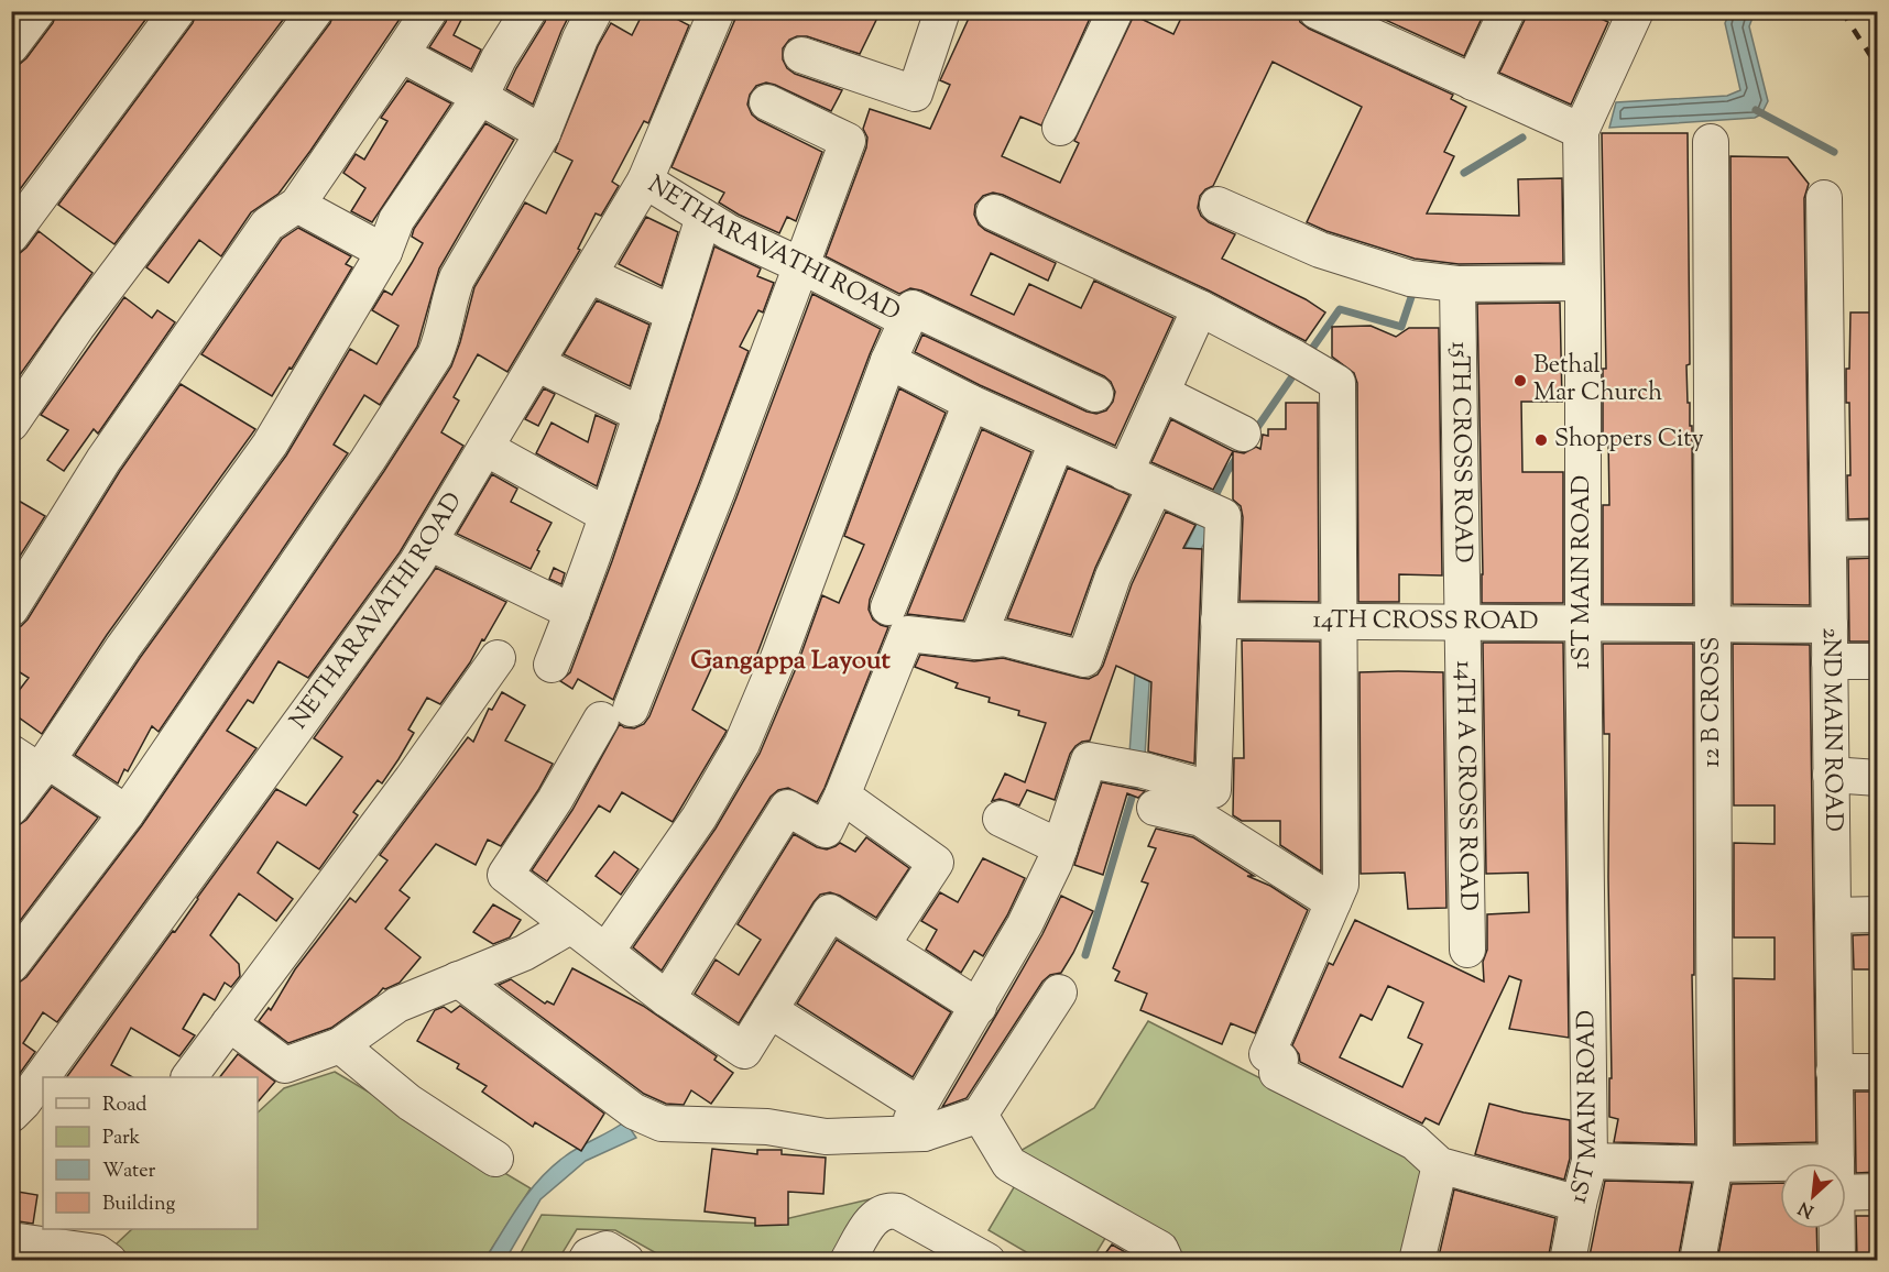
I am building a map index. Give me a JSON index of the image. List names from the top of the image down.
{
  "streets": {
    "street": [
      "NETHARAVATHI ROAD",
      "15TH CROSS ROAD",
      "1ST MAIN ROAD",
      "14TH CROSS ROAD",
      "12 B CROSS",
      "2ND MAIN ROAD",
      "14TH A CROSS ROAD"
    ]
  },
  "crossings": [
    ["NETHARAVATHI ROAD", "14TH CROSS ROAD"],
    ["15TH CROSS ROAD", "14TH CROSS ROAD"],
    ["15TH CROSS ROAD", "14TH A CROSS ROAD"],
    ["1ST MAIN ROAD", "14TH CROSS ROAD"],
    ["14TH CROSS ROAD", "12 B CROSS"],
    ["14TH CROSS ROAD", "2ND MAIN ROAD"],
    ["14TH CROSS ROAD", "14TH A CROSS ROAD"]
  ],
  "districts": ["Gangappa Layout"],
  "places": ["Bethal Mar Church", "Shoppers City"],
  "legend": [
    "Road",
    "Park",
    "Water",
    "Building"
  ],
  "north": "bottom left"
}
